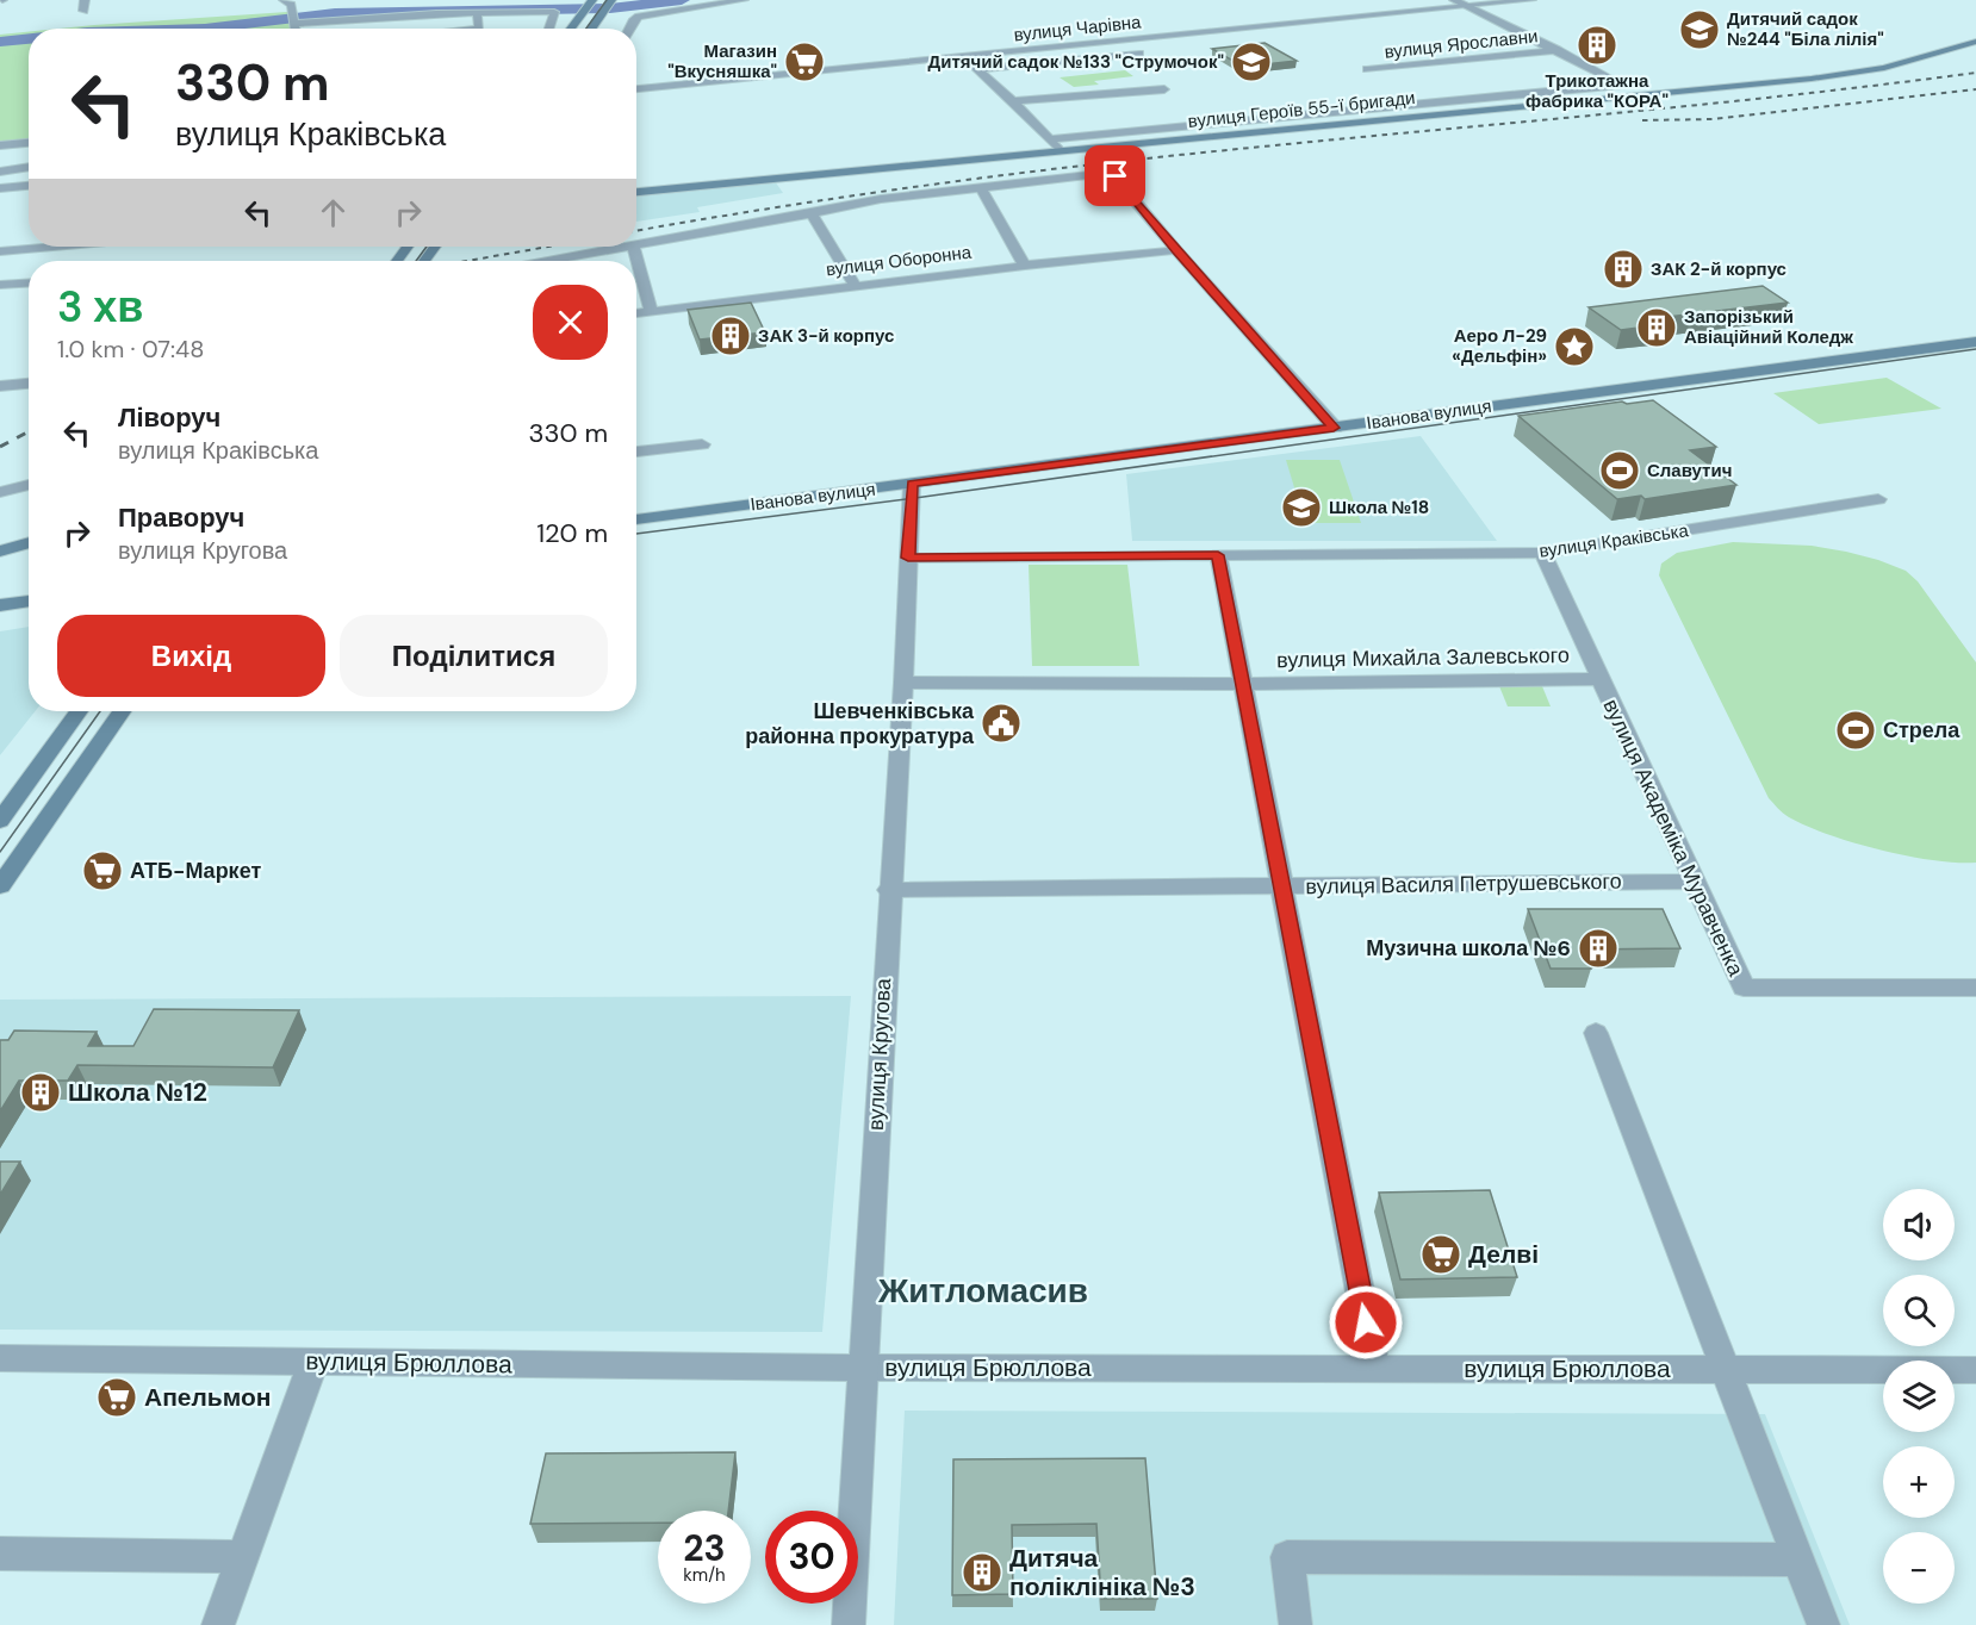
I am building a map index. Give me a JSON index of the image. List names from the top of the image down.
{
  "streets": {
    "main road": ["вулиця Героїв 55-ї бригади", "Іванова вулиця"],
    "street": [
      "вулиця Чарівна",
      "вулиця Ярославни",
      "вулиця Оборонна",
      "вулиця Краківська",
      "вулиця Михайла Залевського",
      "вулиця Академіка Муравченка",
      "вулиця Василя Петрушевського",
      "вулиця Кругова",
      "вулиця Брюллова"
    ]
  },
  "crossings": [
    ["Іванова вулиця", "вулиця Кругова"],
    ["вулиця Краківська", "вулиця Академіка Муравченка"],
    ["вулиця Краківська", "вулиця Кругова"],
    ["вулиця Михайла Залевського", "вулиця Академіка Муравченка"],
    ["вулиця Михайла Залевського", "вулиця Кругова"],
    ["вулиця Академіка Муравченка", "вулиця Василя Петрушевського"],
    ["вулиця Василя Петрушевського", "вулиця Кругова"],
    ["вулиця Кругова", "вулиця Брюллова"]
  ],
  "districts": ["Житломасив"],
  "places": {
    "school or university": ["Дитячий садок №244 \"Біла лілія\"", "Дитячий садок №133 \"Струмочок\"", "Школа №18"],
    "building": [
      "Трикотажна фабрика \"КОРА\"",
      "ЗАК 2-й корпус",
      "Запорізький Авіаційний Коледж",
      "ЗАК 3-й корпус",
      "Музична школа №6",
      "Школа №12",
      "Дитяча поліклініка №3"
    ],
    "supermarket": [
      "Магазин \"Вкусняшка\"",
      "АТБ-Маркет",
      "Делві",
      "Апельмон"
    ],
    "place": ["Аеро Л-29 «Дельфін»"],
    "sports": ["Славутич", "Стрела"],
    "public building": ["Шевченківська районна прокуратура"]
  },
  "page": {
    "turn": ["330 m", "вулиця Краківська"],
    "heading": ["3 хв", "1.0 km · 07:48"],
    "list": [
      {
        "name": "Ліворуч",
        "note": "вулиця Краківська",
        "value": "330 m"
      },
      {
        "name": "Праворуч",
        "note": "вулиця Кругова",
        "value": "120 m"
      }
    ],
    "buttons": ["Вихід", "Поділитися"],
    "map_buttons": ["+", "−"],
    "speed": "23 km/h",
    "limit": "30"
  }
}
